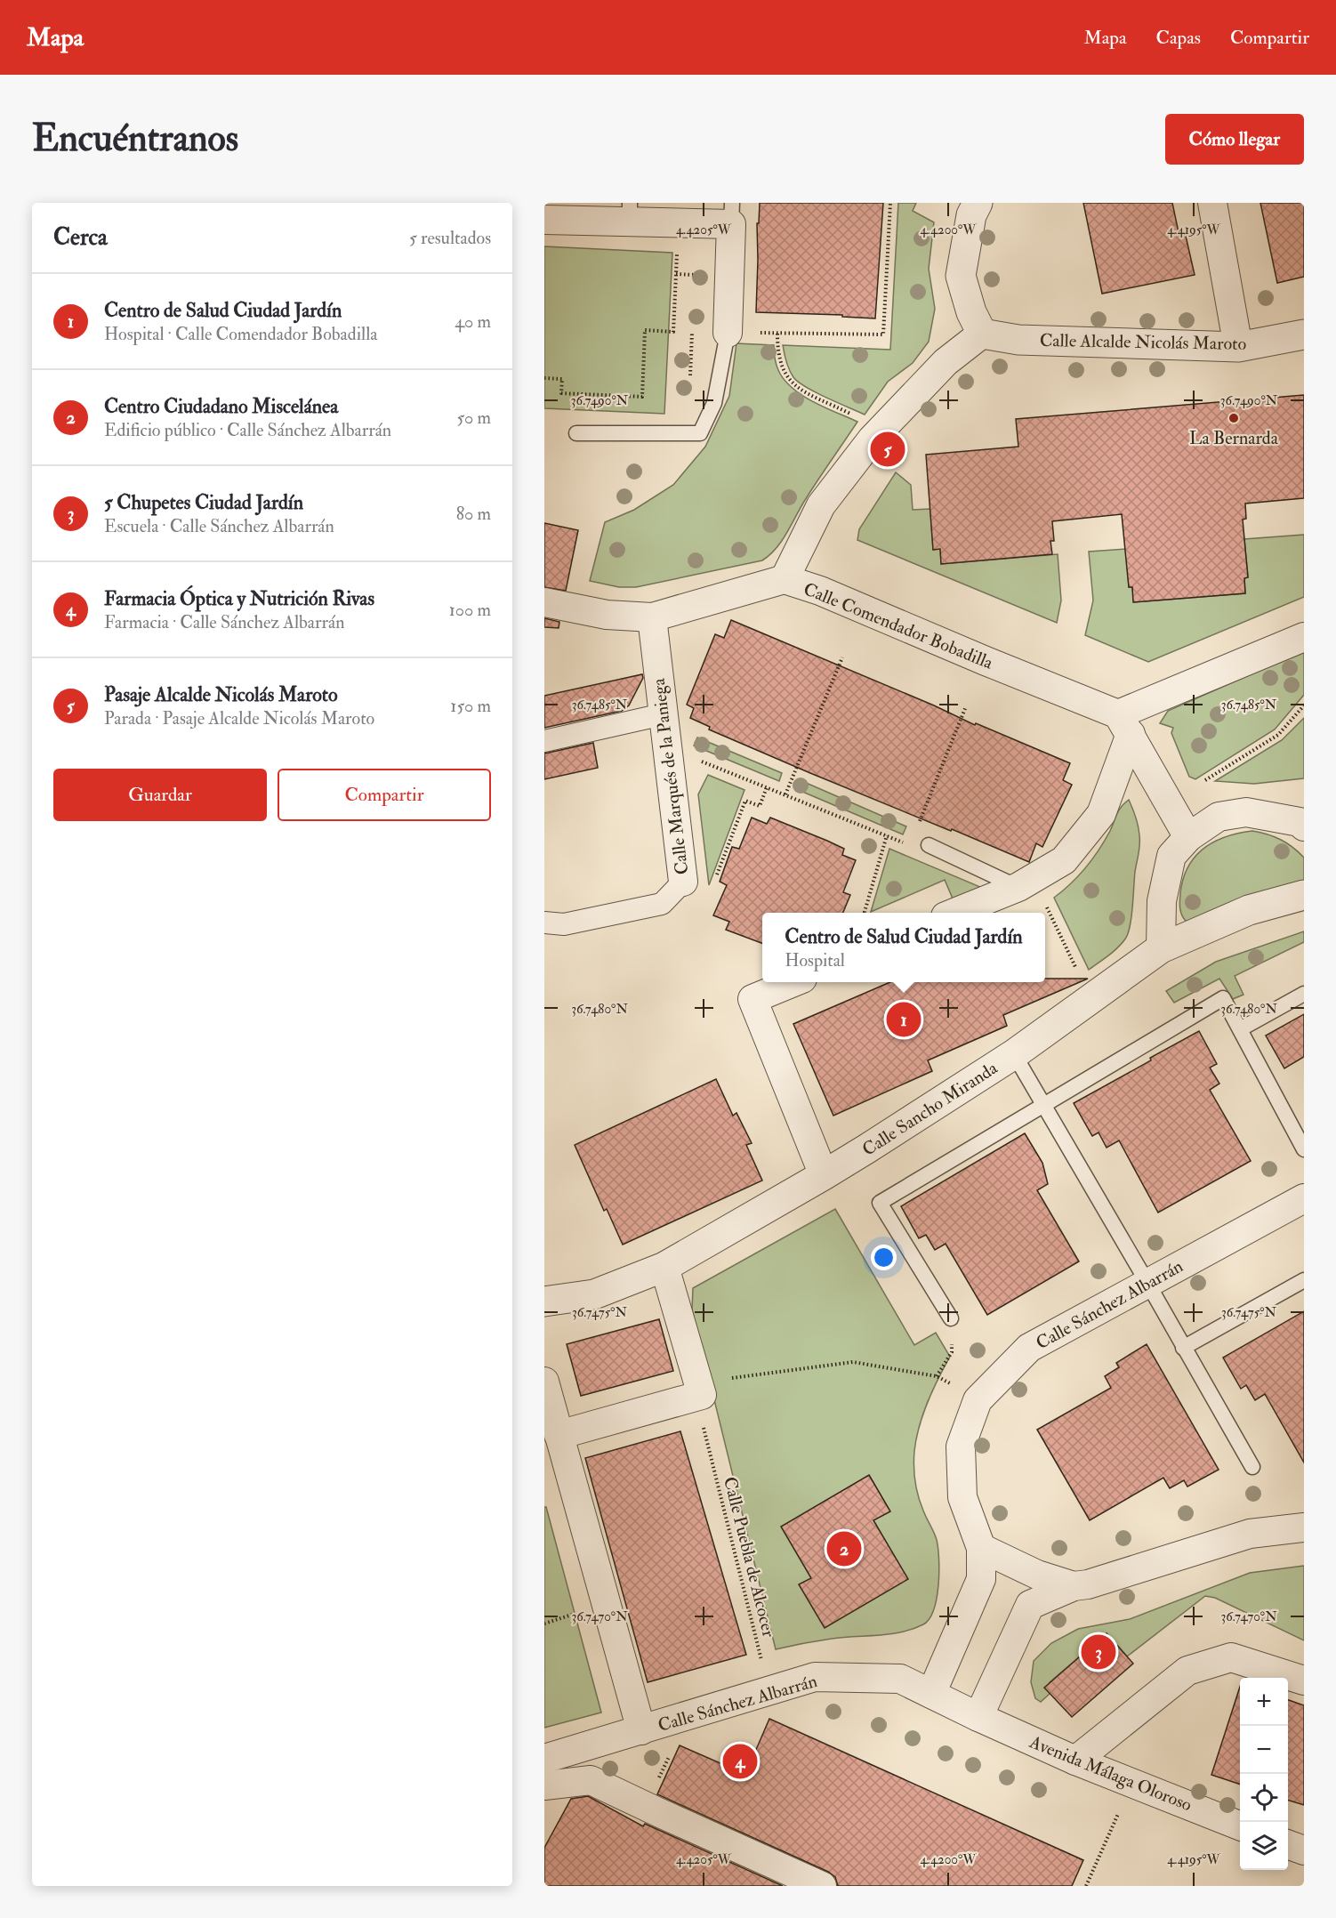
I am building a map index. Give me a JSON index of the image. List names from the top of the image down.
{
  "streets": {
    "street": [
      "Calle Alcalde Nicolás Maroto",
      "Calle Comendador Bobadilla",
      "Calle Marqués de la Paniega",
      "Calle Sancho Miranda",
      "Calle Sánchez Albarrán",
      "Avenida Málaga Oloroso"
    ],
    "path": ["Calle Puebla de Alcocer"]
  },
  "crossings": [
    ["Calle Comendador Bobadilla", "Calle Marqués de la Paniega"],
    ["Calle Sánchez Albarrán", "Calle Puebla de Alcocer"],
    ["Calle Sánchez Albarrán", "Avenida Málaga Oloroso"]
  ],
  "places": ["La Bernarda"],
  "page": {
    "header": "Mapa",
    "nav": ["Mapa", "Capas", "Compartir"],
    "buttons": [
      "Cómo llegar",
      ["Guardar", "Compartir"]
    ],
    "title": "Encuéntranos",
    "heading": ["Cerca", "5 resultados"],
    "list": [
      {
        "mark": "1",
        "name": "Centro de Salud Ciudad Jardín",
        "note": "Hospital · Calle Comendador Bobadilla",
        "value": "40 m"
      },
      {
        "mark": "2",
        "name": "Centro Ciudadano Miscelánea",
        "note": "Edificio público · Calle Sánchez Albarrán",
        "value": "50 m"
      },
      {
        "mark": "3",
        "name": "5 Chupetes Ciudad Jardín",
        "note": "Escuela · Calle Sánchez Albarrán",
        "value": "80 m"
      },
      {
        "mark": "4",
        "name": "Farmacia Óptica y Nutrición Rivas",
        "note": "Farmacia · Calle Sánchez Albarrán",
        "value": "100 m"
      },
      {
        "mark": "5",
        "name": "Pasaje Alcalde Nicolás Maroto",
        "note": "Parada · Pasaje Alcalde Nicolás Maroto",
        "value": "150 m"
      }
    ],
    "pins": [
      "5",
      "1",
      "2",
      "3",
      "4"
    ],
    "popup": ["Centro de Salud Ciudad Jardín", "Hospital"],
    "map_buttons": ["+", "−"]
  },
  "coordinates": [
    "4.4205°W",
    "4.4200°W",
    "4.4195°W",
    "36.7490°N",
    "36.7485°N",
    "36.7480°N",
    "36.7475°N",
    "36.7470°N"
  ]
}
